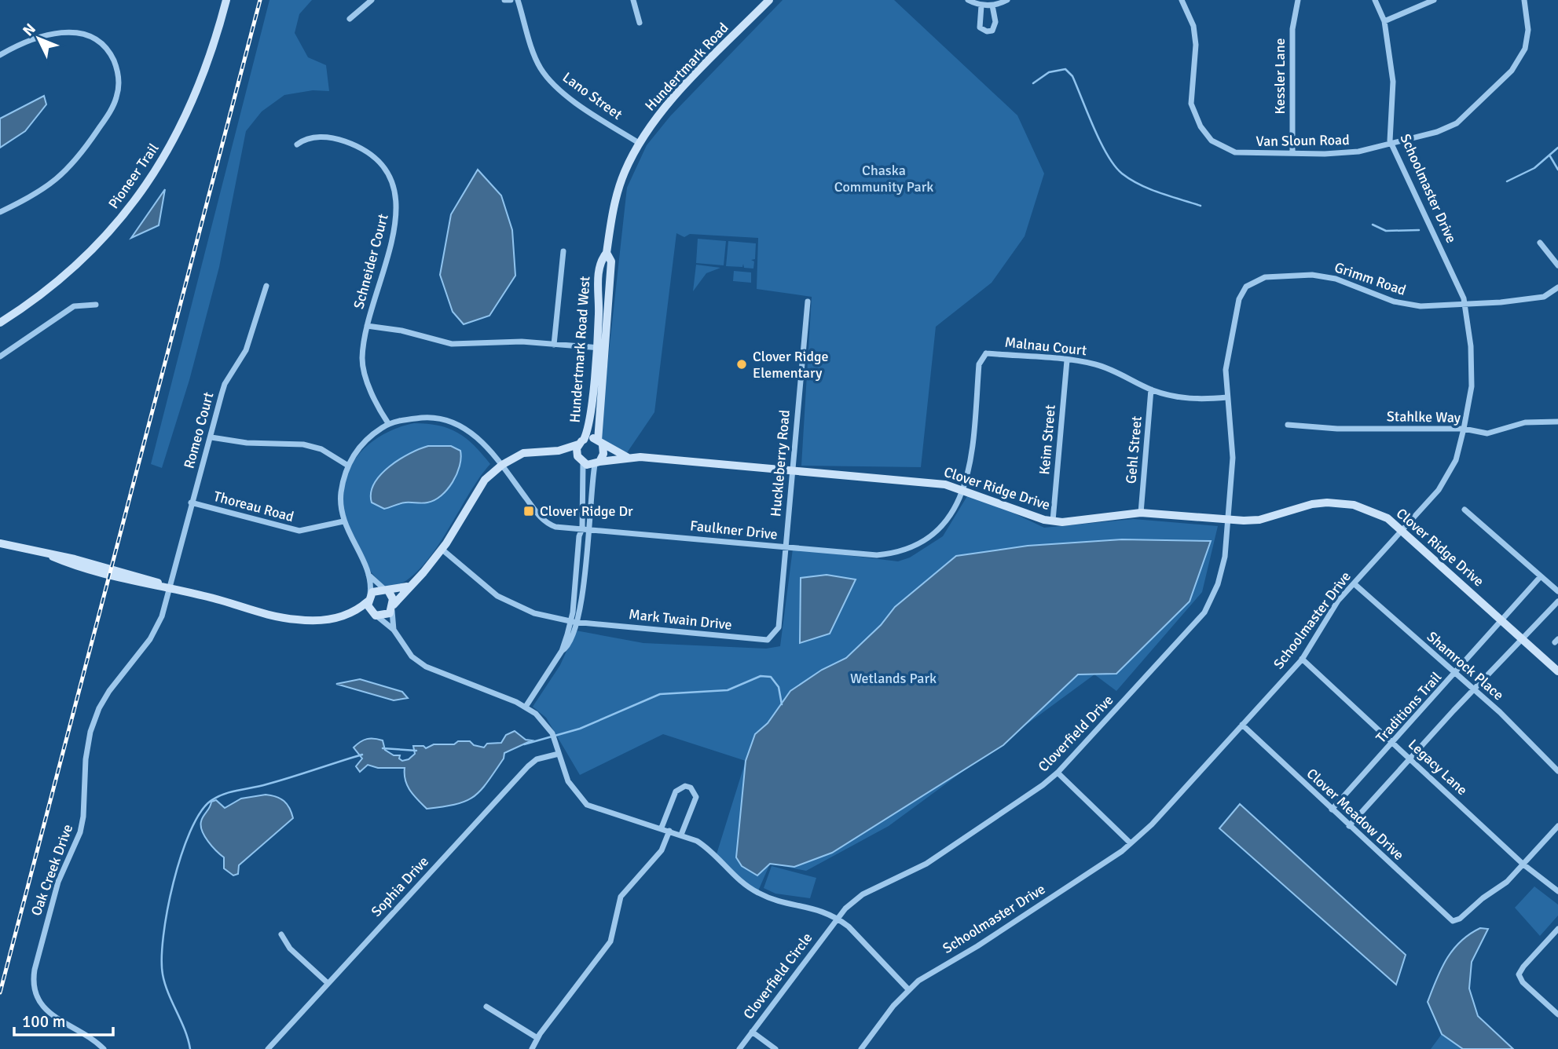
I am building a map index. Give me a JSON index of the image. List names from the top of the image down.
{
  "streets": {
    "street": [
      "Hundertmark Road",
      "Kessler Lane",
      "Lano Street",
      "Van Sloun Road",
      "Pioneer Trail",
      "Schoolmaster Drive",
      "Schneider Court",
      "Grimm Road",
      "Malnau Court",
      "Hundertmark Road West",
      "Stahlke Way",
      "Romeo Court",
      "Keim Street",
      "Gehl Street",
      "Huckleberry Road",
      "Clover Ridge Drive",
      "Thoreau Road",
      "Faulkner Drive",
      "Mark Twain Drive",
      "Shamrock Place",
      "Traditions Trail",
      "Cloverfield Drive",
      "Legacy Lane",
      "Clover Meadow Drive",
      "Oak Creek Drive",
      "Sophia Drive",
      "Cloverfield Circle"
    ]
  },
  "crossings": [
    ["Hundertmark Road", "Lano Street"],
    ["Hundertmark Road", "Hundertmark Road West"],
    ["Kessler Lane", "Van Sloun Road"],
    ["Van Sloun Road", "Schoolmaster Drive"],
    ["Schoolmaster Drive", "Grimm Road"],
    ["Schoolmaster Drive", "Stahlke Way"],
    ["Schoolmaster Drive", "Clover Ridge Drive"],
    ["Schoolmaster Drive", "Shamrock Place"],
    ["Schoolmaster Drive", "Legacy Lane"],
    ["Schoolmaster Drive", "Clover Meadow Drive"],
    ["Schneider Court", "Thoreau Road"],
    ["Schneider Court", "Faulkner Drive"],
    ["Schneider Court", "Mark Twain Drive"],
    ["Grimm Road", "Malnau Court"],
    ["Grimm Road", "Clover Ridge Drive"],
    ["Grimm Road", "Cloverfield Drive"],
    ["Malnau Court", "Keim Street"],
    ["Malnau Court", "Gehl Street"],
    ["Malnau Court", "Faulkner Drive"],
    ["Hundertmark Road West", "Clover Ridge Drive"],
    ["Romeo Court", "Thoreau Road"],
    ["Romeo Court", "Oak Creek Drive"],
    ["Keim Street", "Clover Ridge Drive"],
    ["Gehl Street", "Clover Ridge Drive"],
    ["Huckleberry Road", "Clover Ridge Drive"],
    ["Huckleberry Road", "Faulkner Drive"],
    ["Huckleberry Road", "Mark Twain Drive"],
    ["Clover Ridge Drive", "Faulkner Drive"],
    ["Clover Ridge Drive", "Traditions Trail"],
    ["Clover Ridge Drive", "Cloverfield Drive"],
    ["Thoreau Road", "Faulkner Drive"],
    ["Thoreau Road", "Mark Twain Drive"],
    ["Faulkner Drive", "Mark Twain Drive"],
    ["Shamrock Place", "Traditions Trail"],
    ["Traditions Trail", "Legacy Lane"],
    ["Traditions Trail", "Clover Meadow Drive"],
    ["Cloverfield Drive", "Cloverfield Circle"],
    ["Legacy Lane", "Clover Meadow Drive"]
  ],
  "parks": ["Chaska Community Park", "Wetlands Park"],
  "places": {
    "other": ["Clover Ridge Elementary"],
    "transit": ["Clover Ridge Dr"]
  },
  "scale_bar": "100 m",
  "north": "top left"
}
